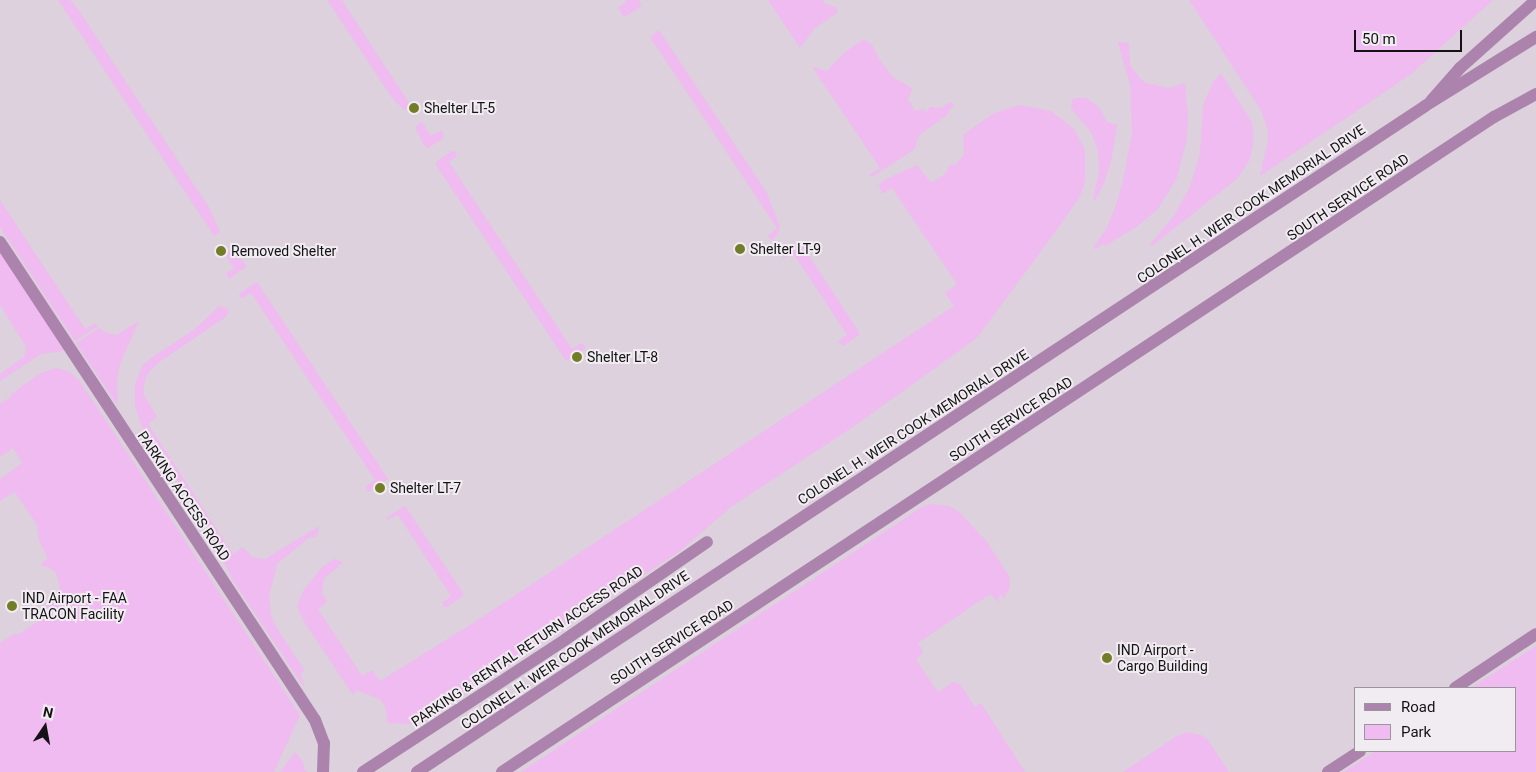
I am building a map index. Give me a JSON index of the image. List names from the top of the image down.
{
  "streets": {
    "street": [
      "SOUTH SERVICE ROAD",
      "COLONEL H. WEIR COOK MEMORIAL DRIVE",
      "PARKING ACCESS ROAD",
      "PARKING & RENTAL RETURN ACCESS ROAD"
    ]
  },
  "places": [
    "Shelter LT-5",
    "Shelter LT-9",
    "Removed Shelter",
    "Shelter LT-8",
    "Shelter LT-7",
    "IND Airport - FAA TRACON Facility",
    "IND Airport - Cargo Building"
  ],
  "legend": ["Road", "Park"],
  "scale_bar": "50 m",
  "north": "top"
}
